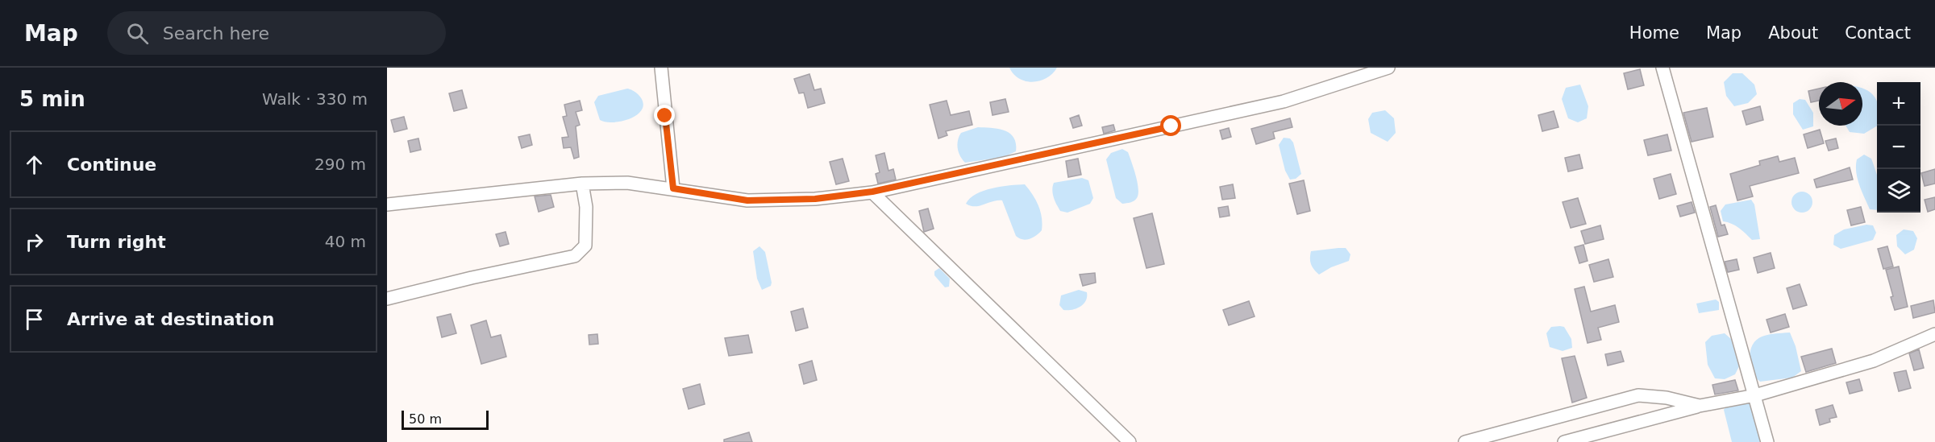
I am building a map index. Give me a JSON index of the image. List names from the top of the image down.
{
  "scale_bar": "50 m",
  "north": "right",
  "page": {
    "header": "Map",
    "search": "Search here",
    "nav": [
      "Home",
      "Map",
      "About",
      "Contact"
    ],
    "heading": ["5 min", "Walk · 330 m"],
    "map_buttons": ["+", "−"],
    "list": [
      ["Continue", "290 m"],
      ["Turn right", "40 m"],
      "Arrive at destination"
    ],
    "scale": "50 m"
  }
}
